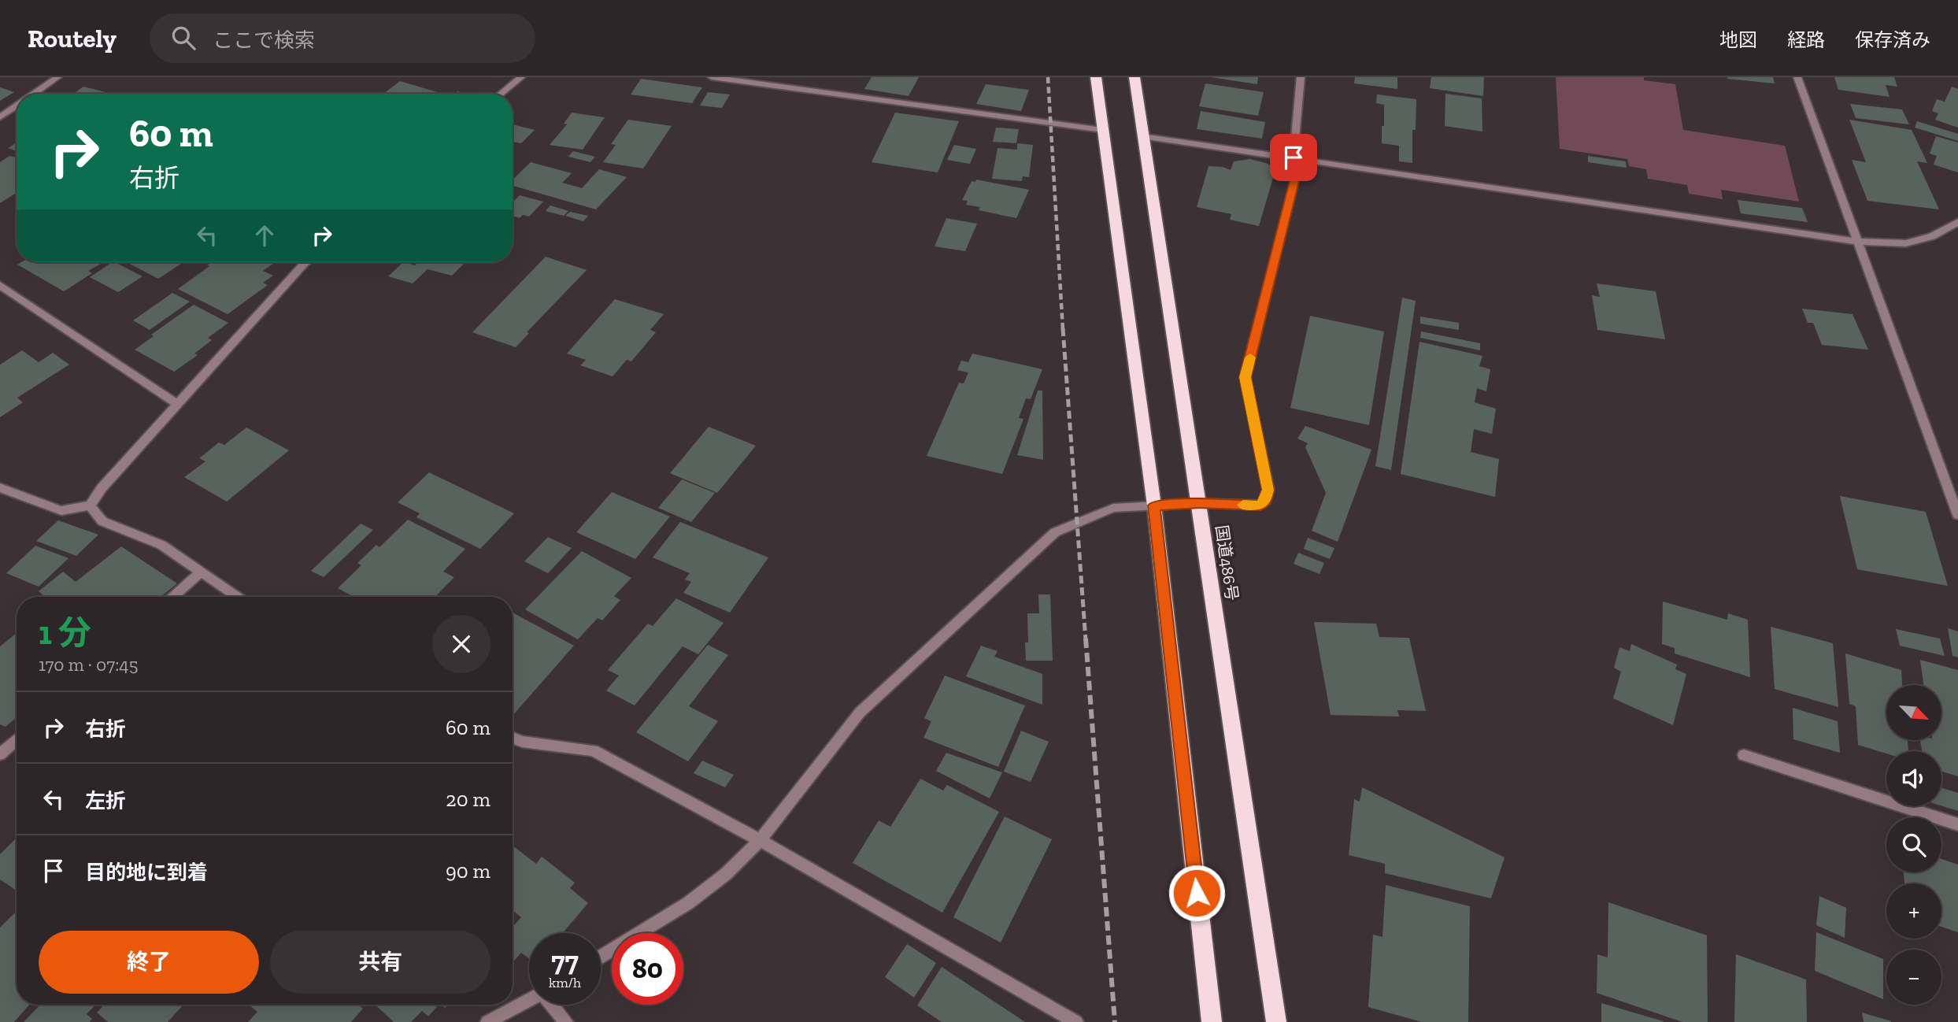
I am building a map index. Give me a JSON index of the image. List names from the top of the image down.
{
  "streets": {
    "highway": ["国道486号"]
  },
  "north": "bottom right",
  "page": {
    "header": "Routely",
    "search": "ここで検索",
    "nav": ["地図", "経路", "保存済み"],
    "turn": ["60 m", "右折"],
    "heading": ["1 分", "170 m · 07:45"],
    "map_buttons": ["+", "−"],
    "list": [
      {
        "name": "右折",
        "value": "60 m"
      },
      {
        "name": "左折",
        "value": "20 m"
      },
      {
        "name": "目的地に到着",
        "value": "90 m"
      }
    ],
    "buttons": ["終了", "共有"],
    "speed": "77 km/h",
    "limit": "80"
  }
}
